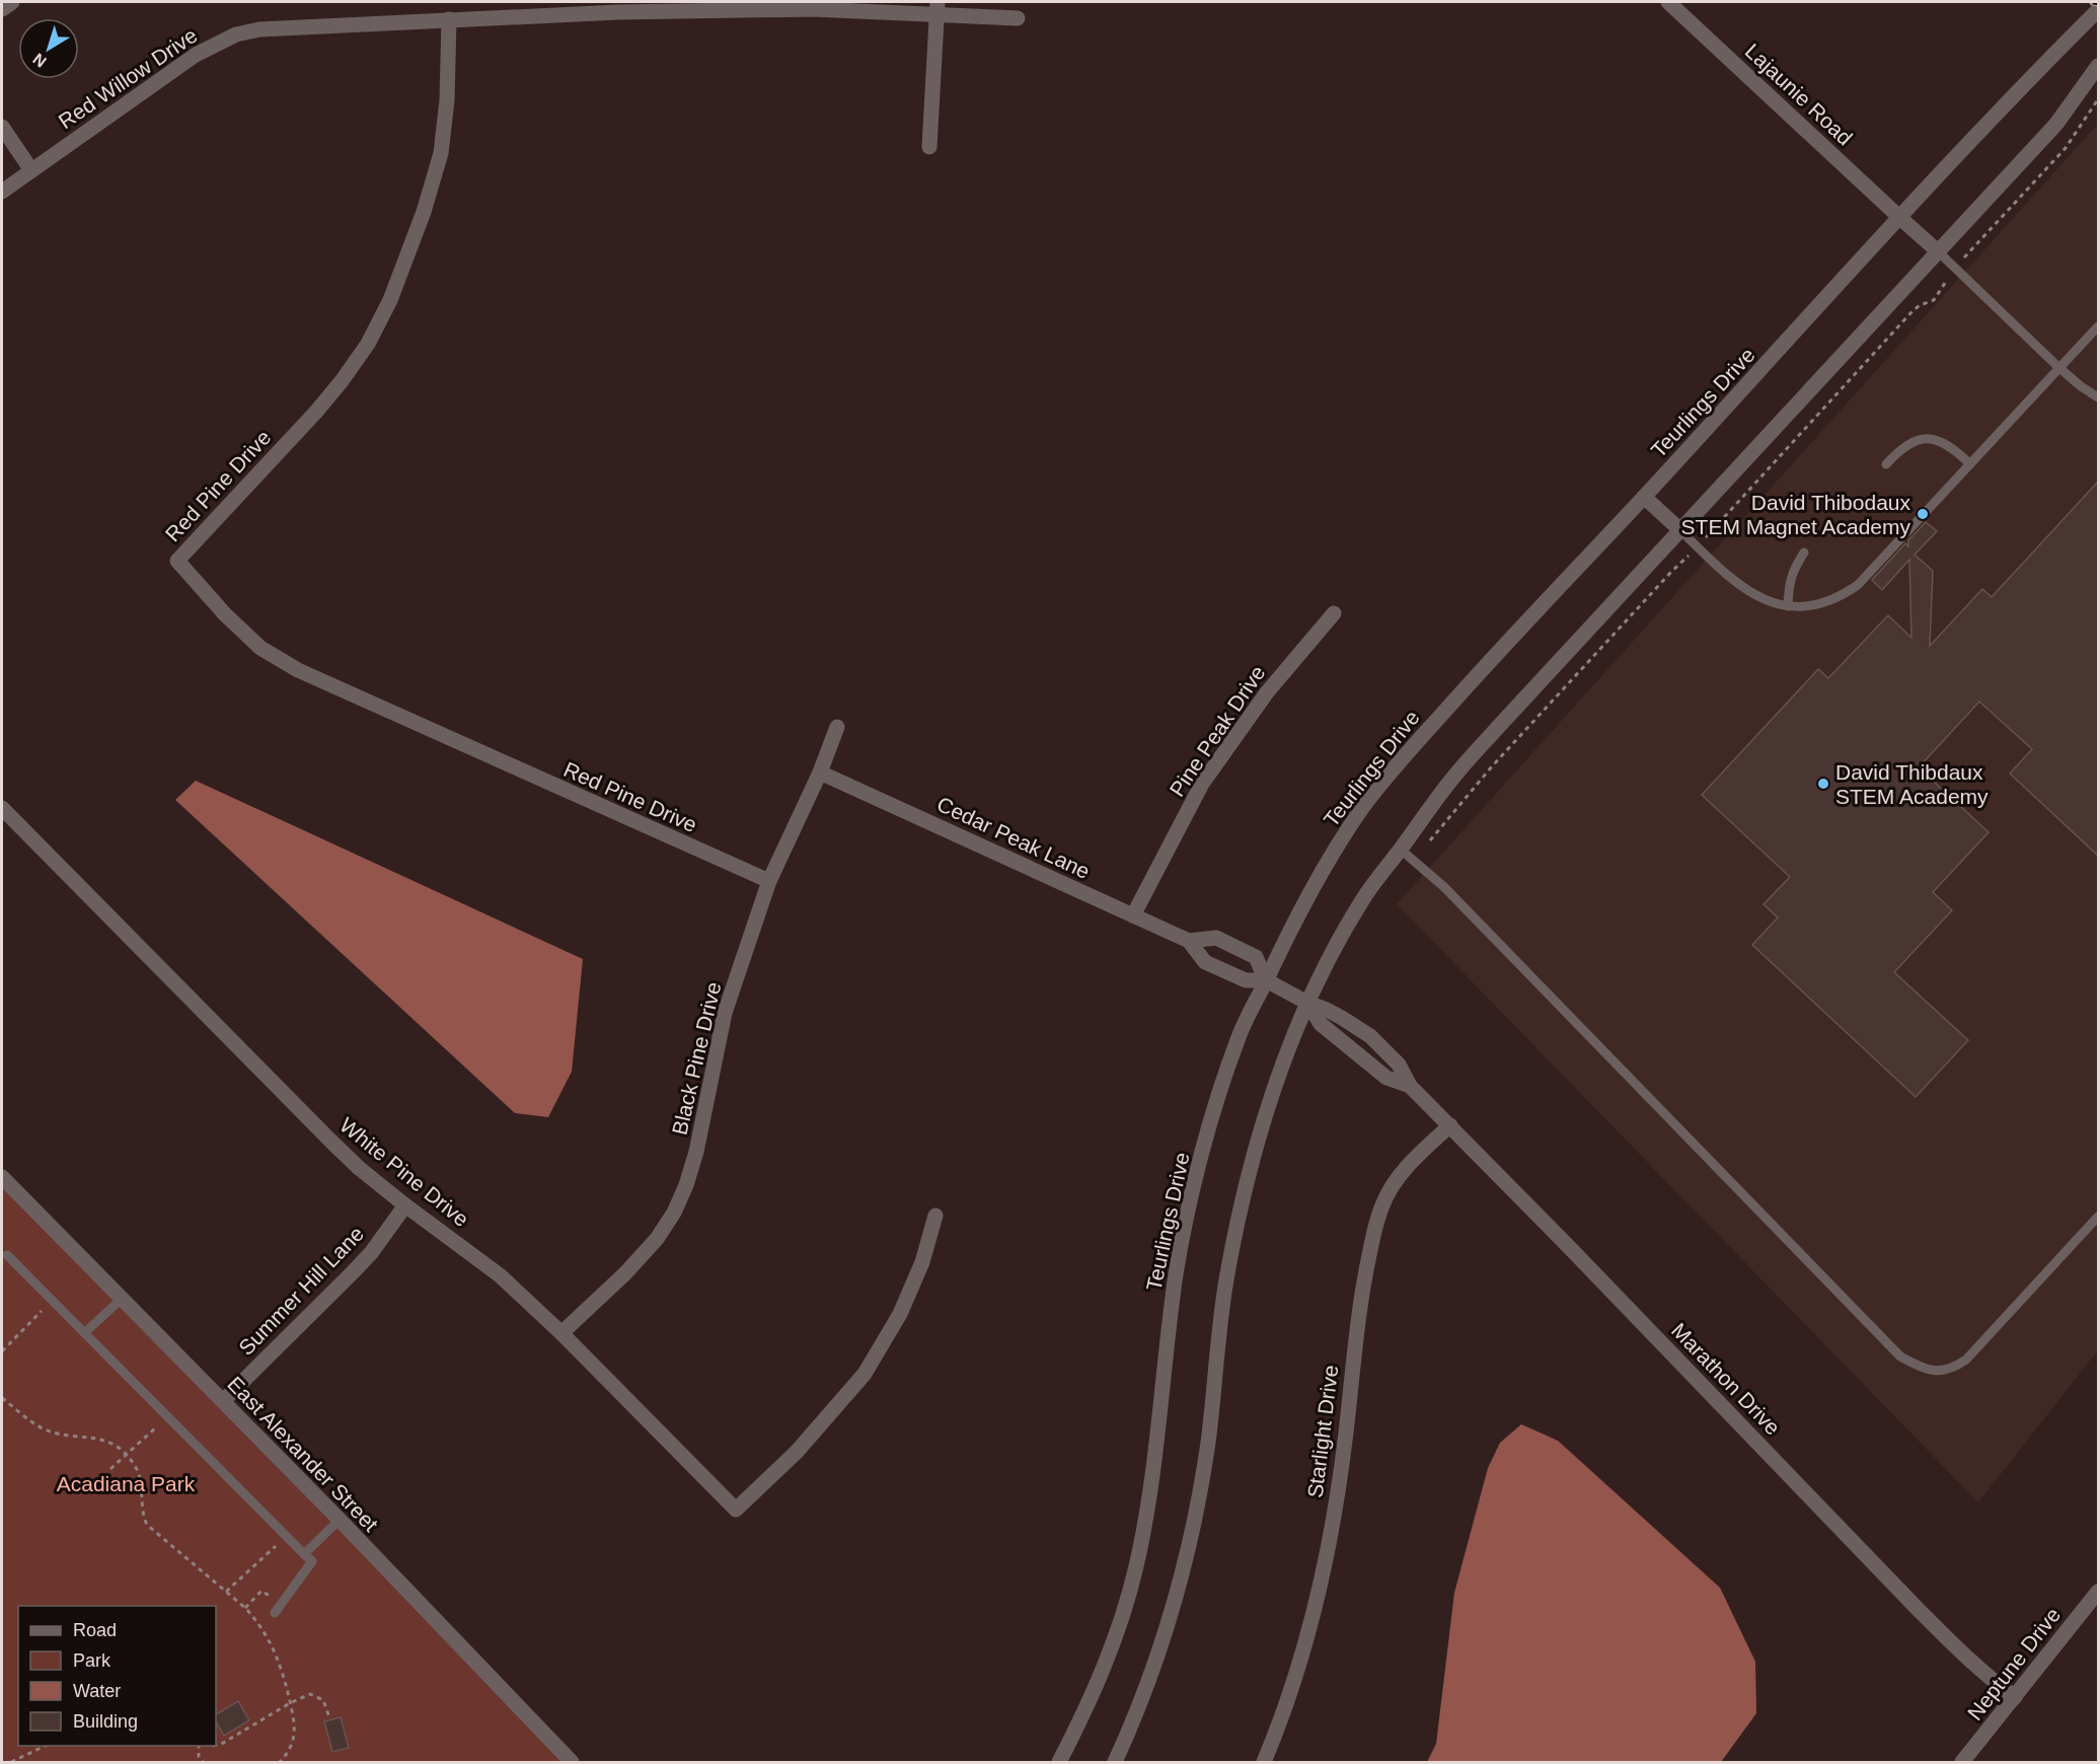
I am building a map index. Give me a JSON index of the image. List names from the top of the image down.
{
  "streets": {
    "street": [
      "Red Willow Drive",
      "Lajaunie Road",
      "Teurlings Drive",
      "Red Pine Drive",
      "Pine Peak Drive",
      "Cedar Peak Lane",
      "Black Pine Drive",
      "White Pine Drive",
      "Summer Hill Lane",
      "Marathon Drive",
      "Starlight Drive",
      "East Alexander Street",
      "Neptune Drive"
    ]
  },
  "crossings": [
    ["Red Willow Drive", "Red Pine Drive"],
    ["Lajaunie Road", "Teurlings Drive"],
    ["Teurlings Drive", "Cedar Peak Lane"],
    ["Teurlings Drive", "Marathon Drive"],
    ["Red Pine Drive", "Black Pine Drive"],
    ["Pine Peak Drive", "Cedar Peak Lane"],
    ["Cedar Peak Lane", "Black Pine Drive"],
    ["Cedar Peak Lane", "Marathon Drive"],
    ["Black Pine Drive", "White Pine Drive"],
    ["White Pine Drive", "Summer Hill Lane"],
    ["Summer Hill Lane", "East Alexander Street"],
    ["Marathon Drive", "Starlight Drive"],
    ["Marathon Drive", "Neptune Drive"]
  ],
  "parks": ["Acadiana Park"],
  "places": ["David Thibodaux STEM Magnet Academy", "David Thibdaux STEM Academy"],
  "legend": [
    "Road",
    "Park",
    "Water",
    "Building"
  ],
  "north": "bottom left"
}
